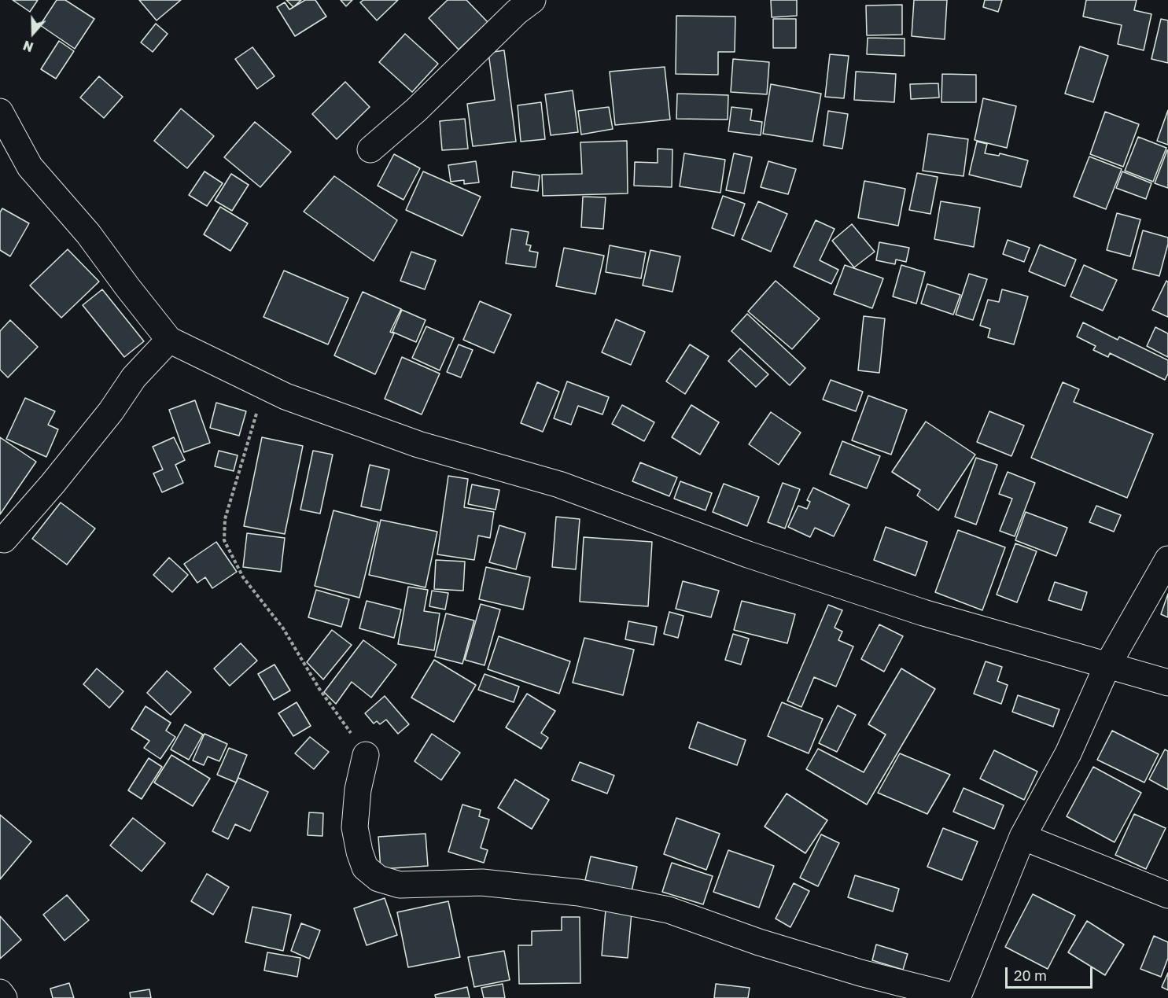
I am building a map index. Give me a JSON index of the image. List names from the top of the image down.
{
  "scale_bar": "20 m",
  "north": "bottom"
}
